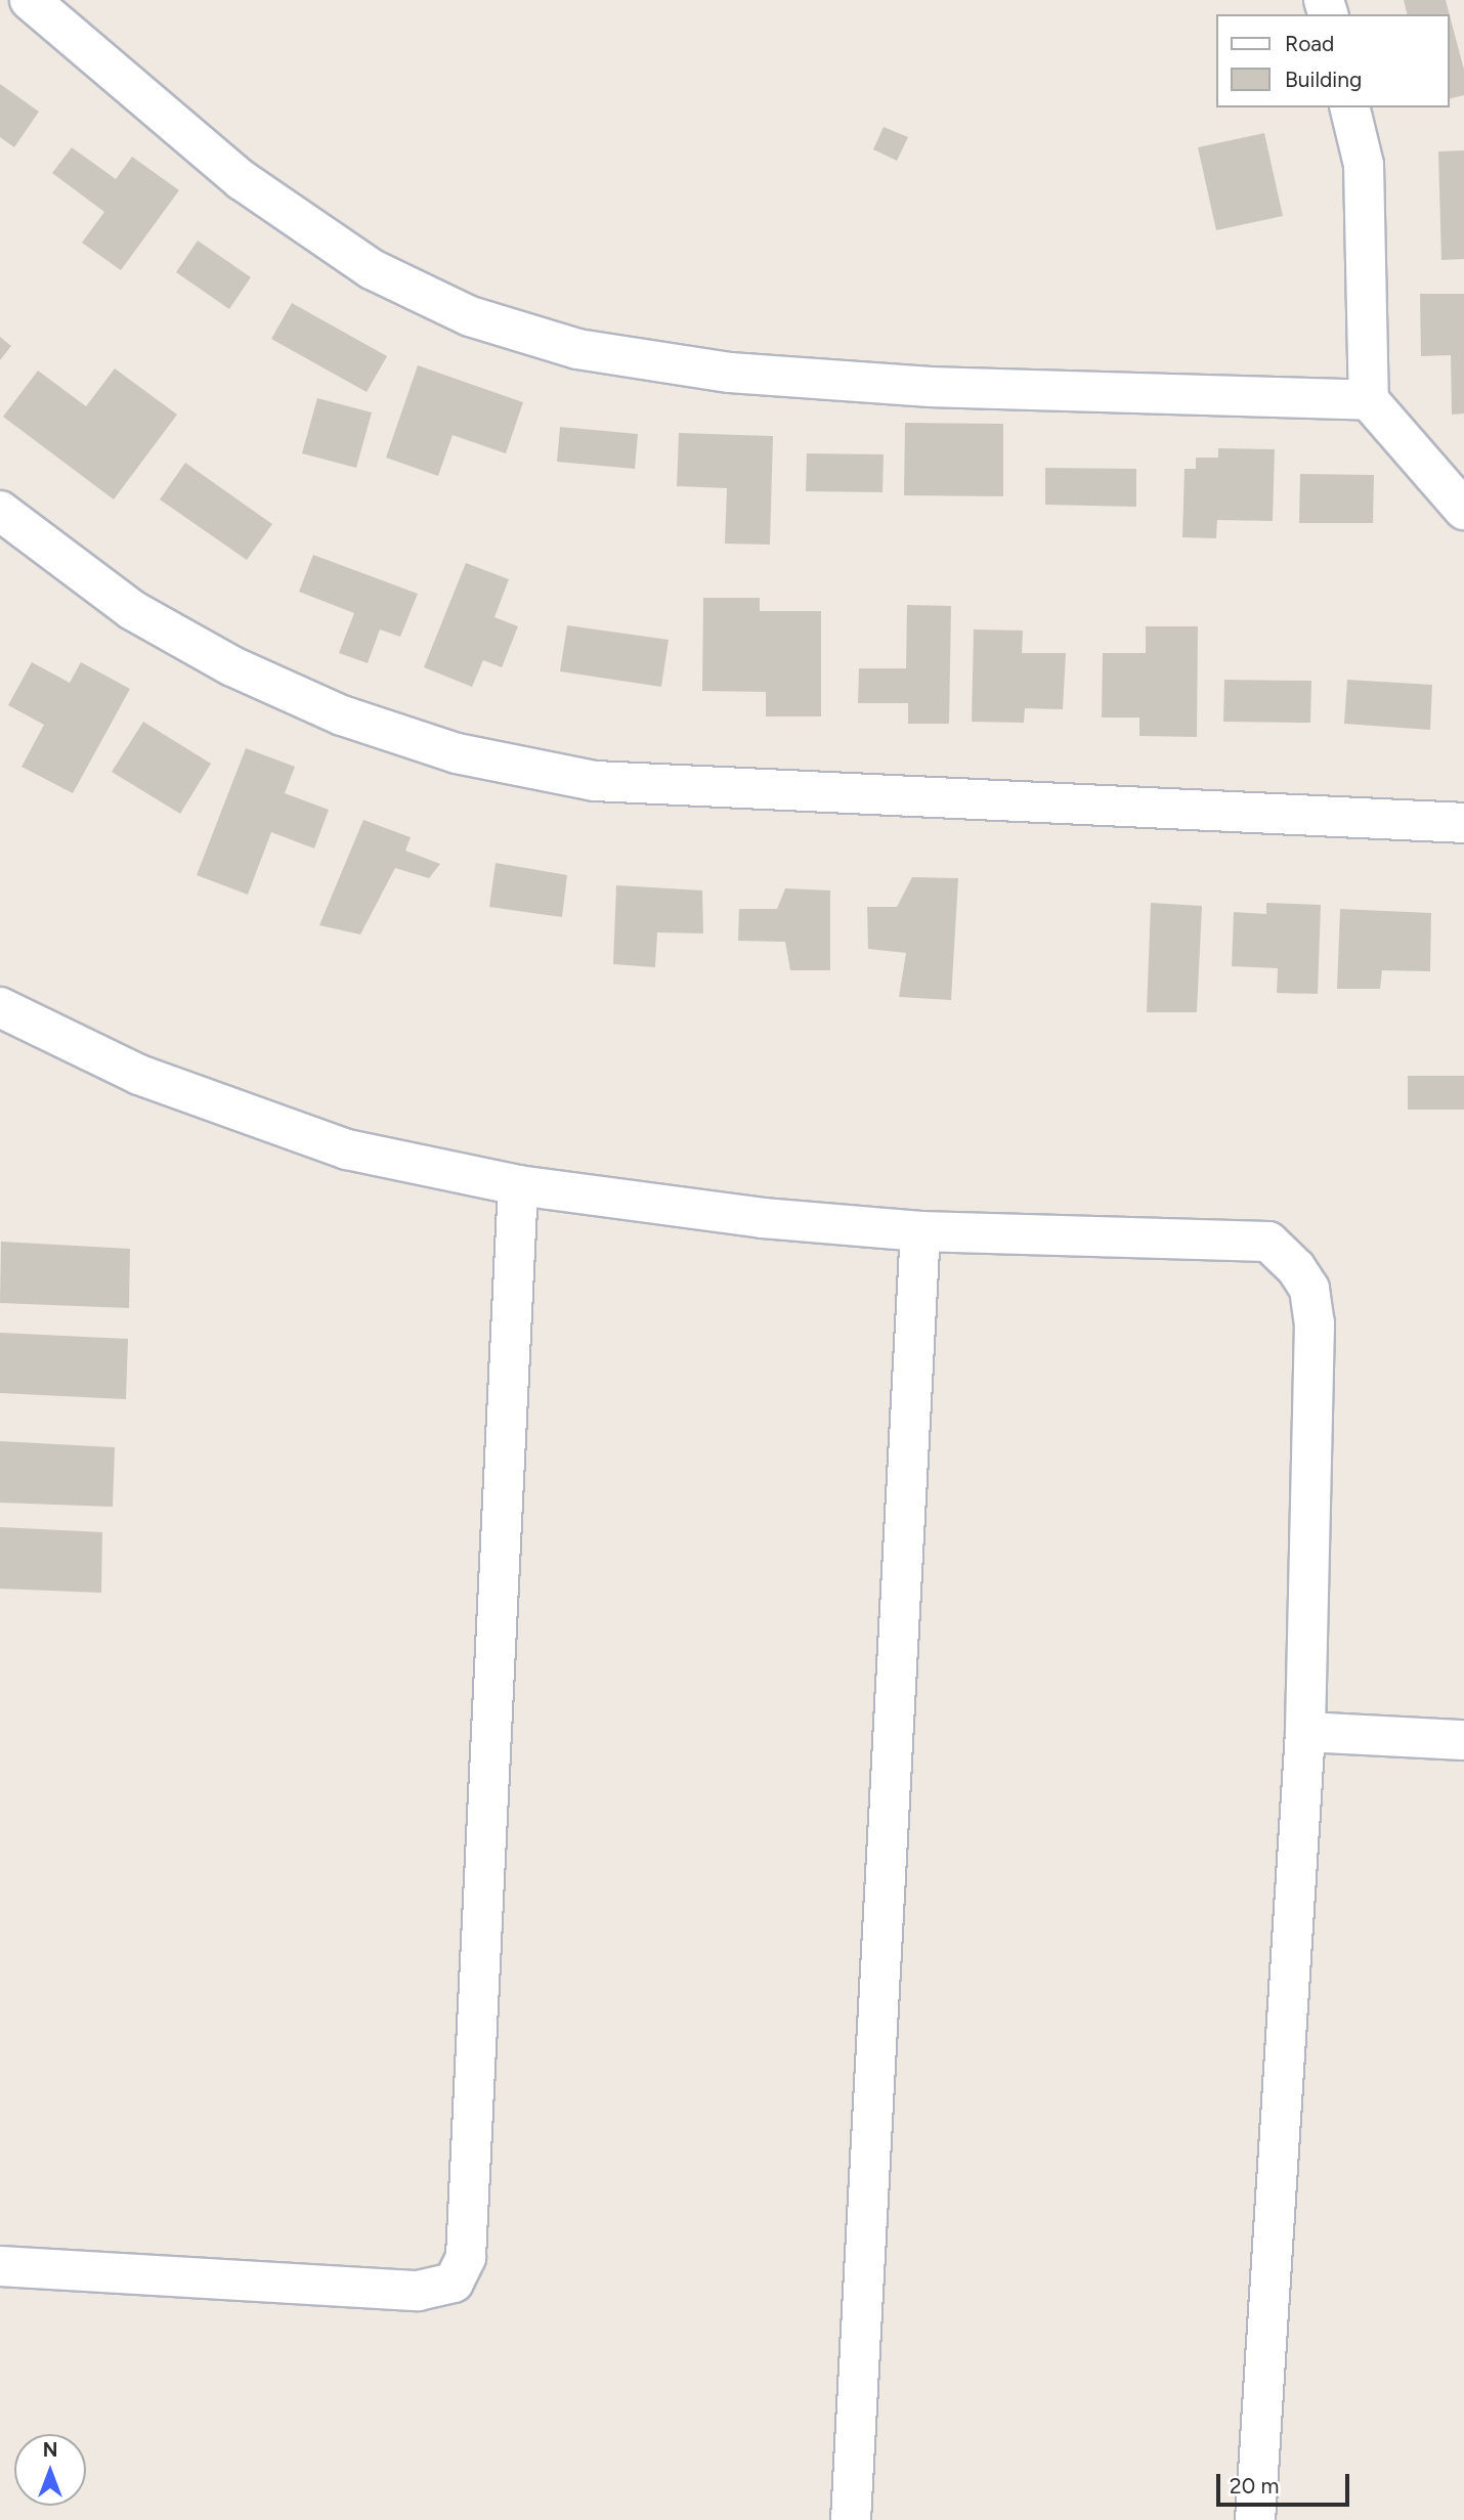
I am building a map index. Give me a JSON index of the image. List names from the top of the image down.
{
  "legend": ["Road", "Building"],
  "scale_bar": "20 m",
  "north": "top"
}
